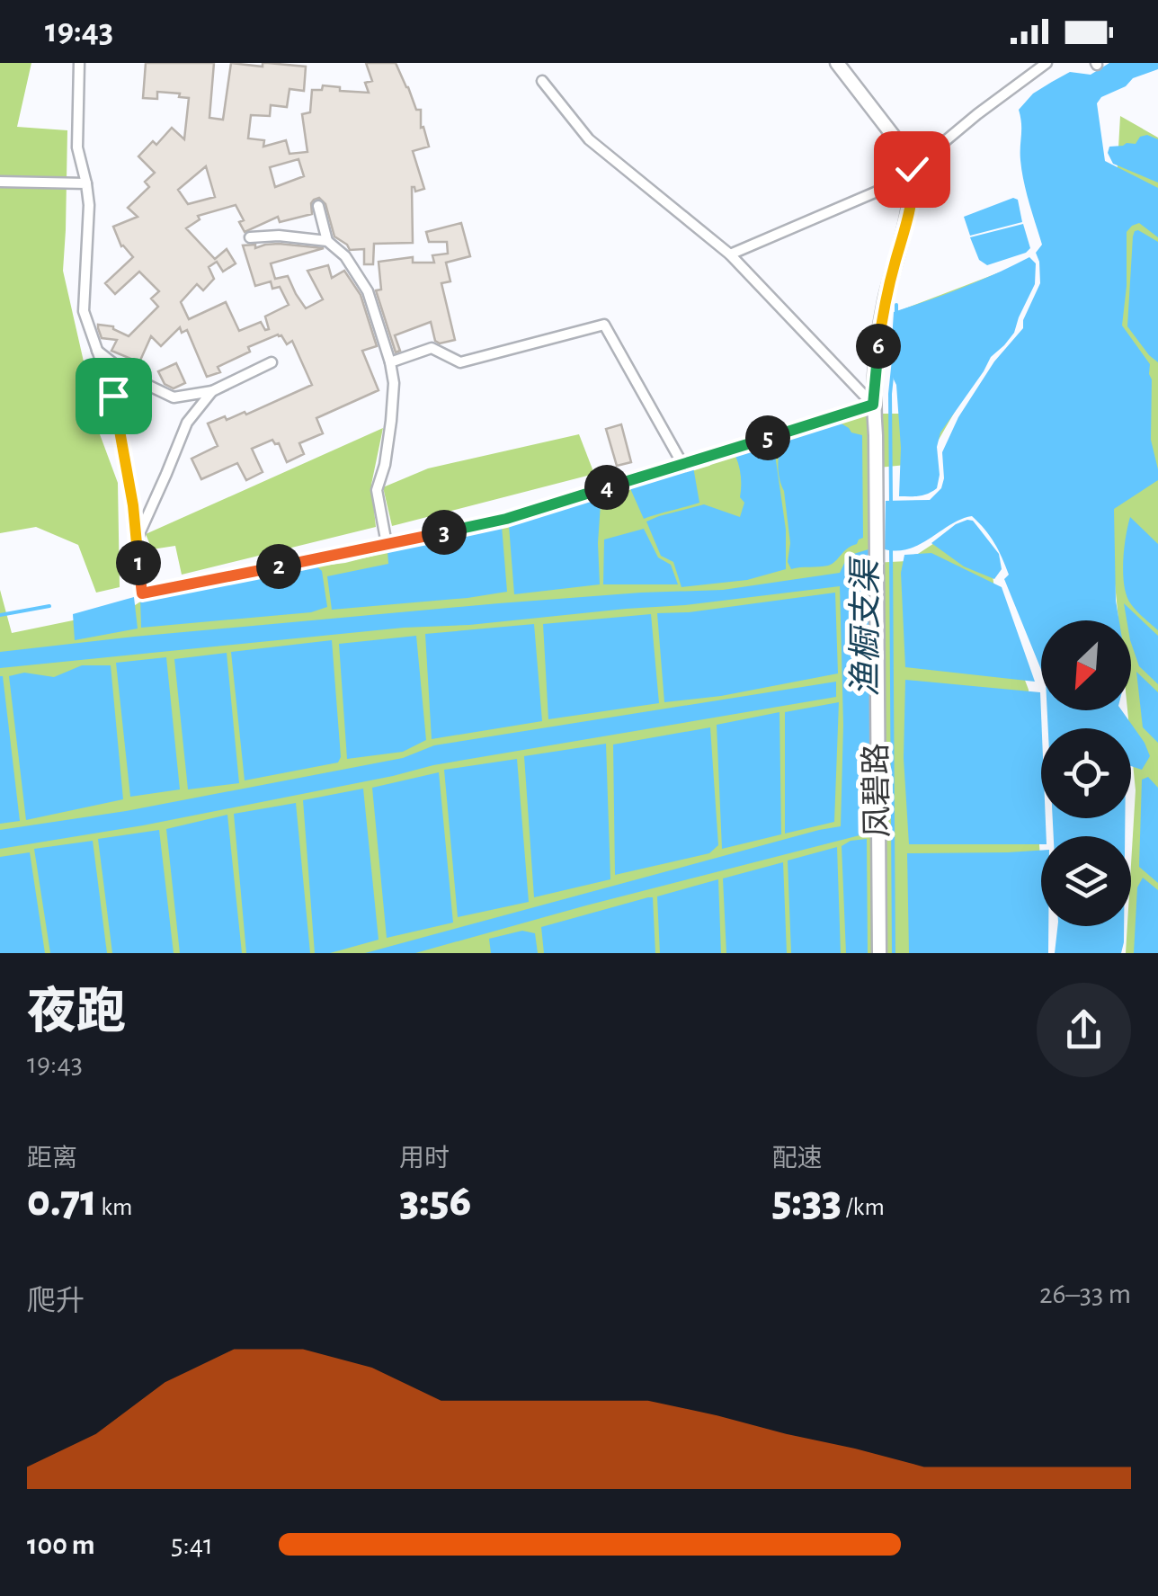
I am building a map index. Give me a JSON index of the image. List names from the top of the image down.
{
  "streets": {
    "main road": ["凤碧路"]
  },
  "water": ["渔橱支渠"],
  "north": "bottom left",
  "page": {
    "status": "19:43",
    "pins": [
      "6",
      "5",
      "4",
      "3",
      "1",
      "2"
    ],
    "heading": ["夜跑", "19:43"],
    "stats": [
      ["距离", "0.71 km"],
      ["用时", "3:56"],
      ["配速", "5:33 /km"]
    ],
    "chart": ["爬升", "26–33 m"],
    "list": [
      {
        "name": "100 m",
        "note": "5:41"
      }
    ]
  }
}
